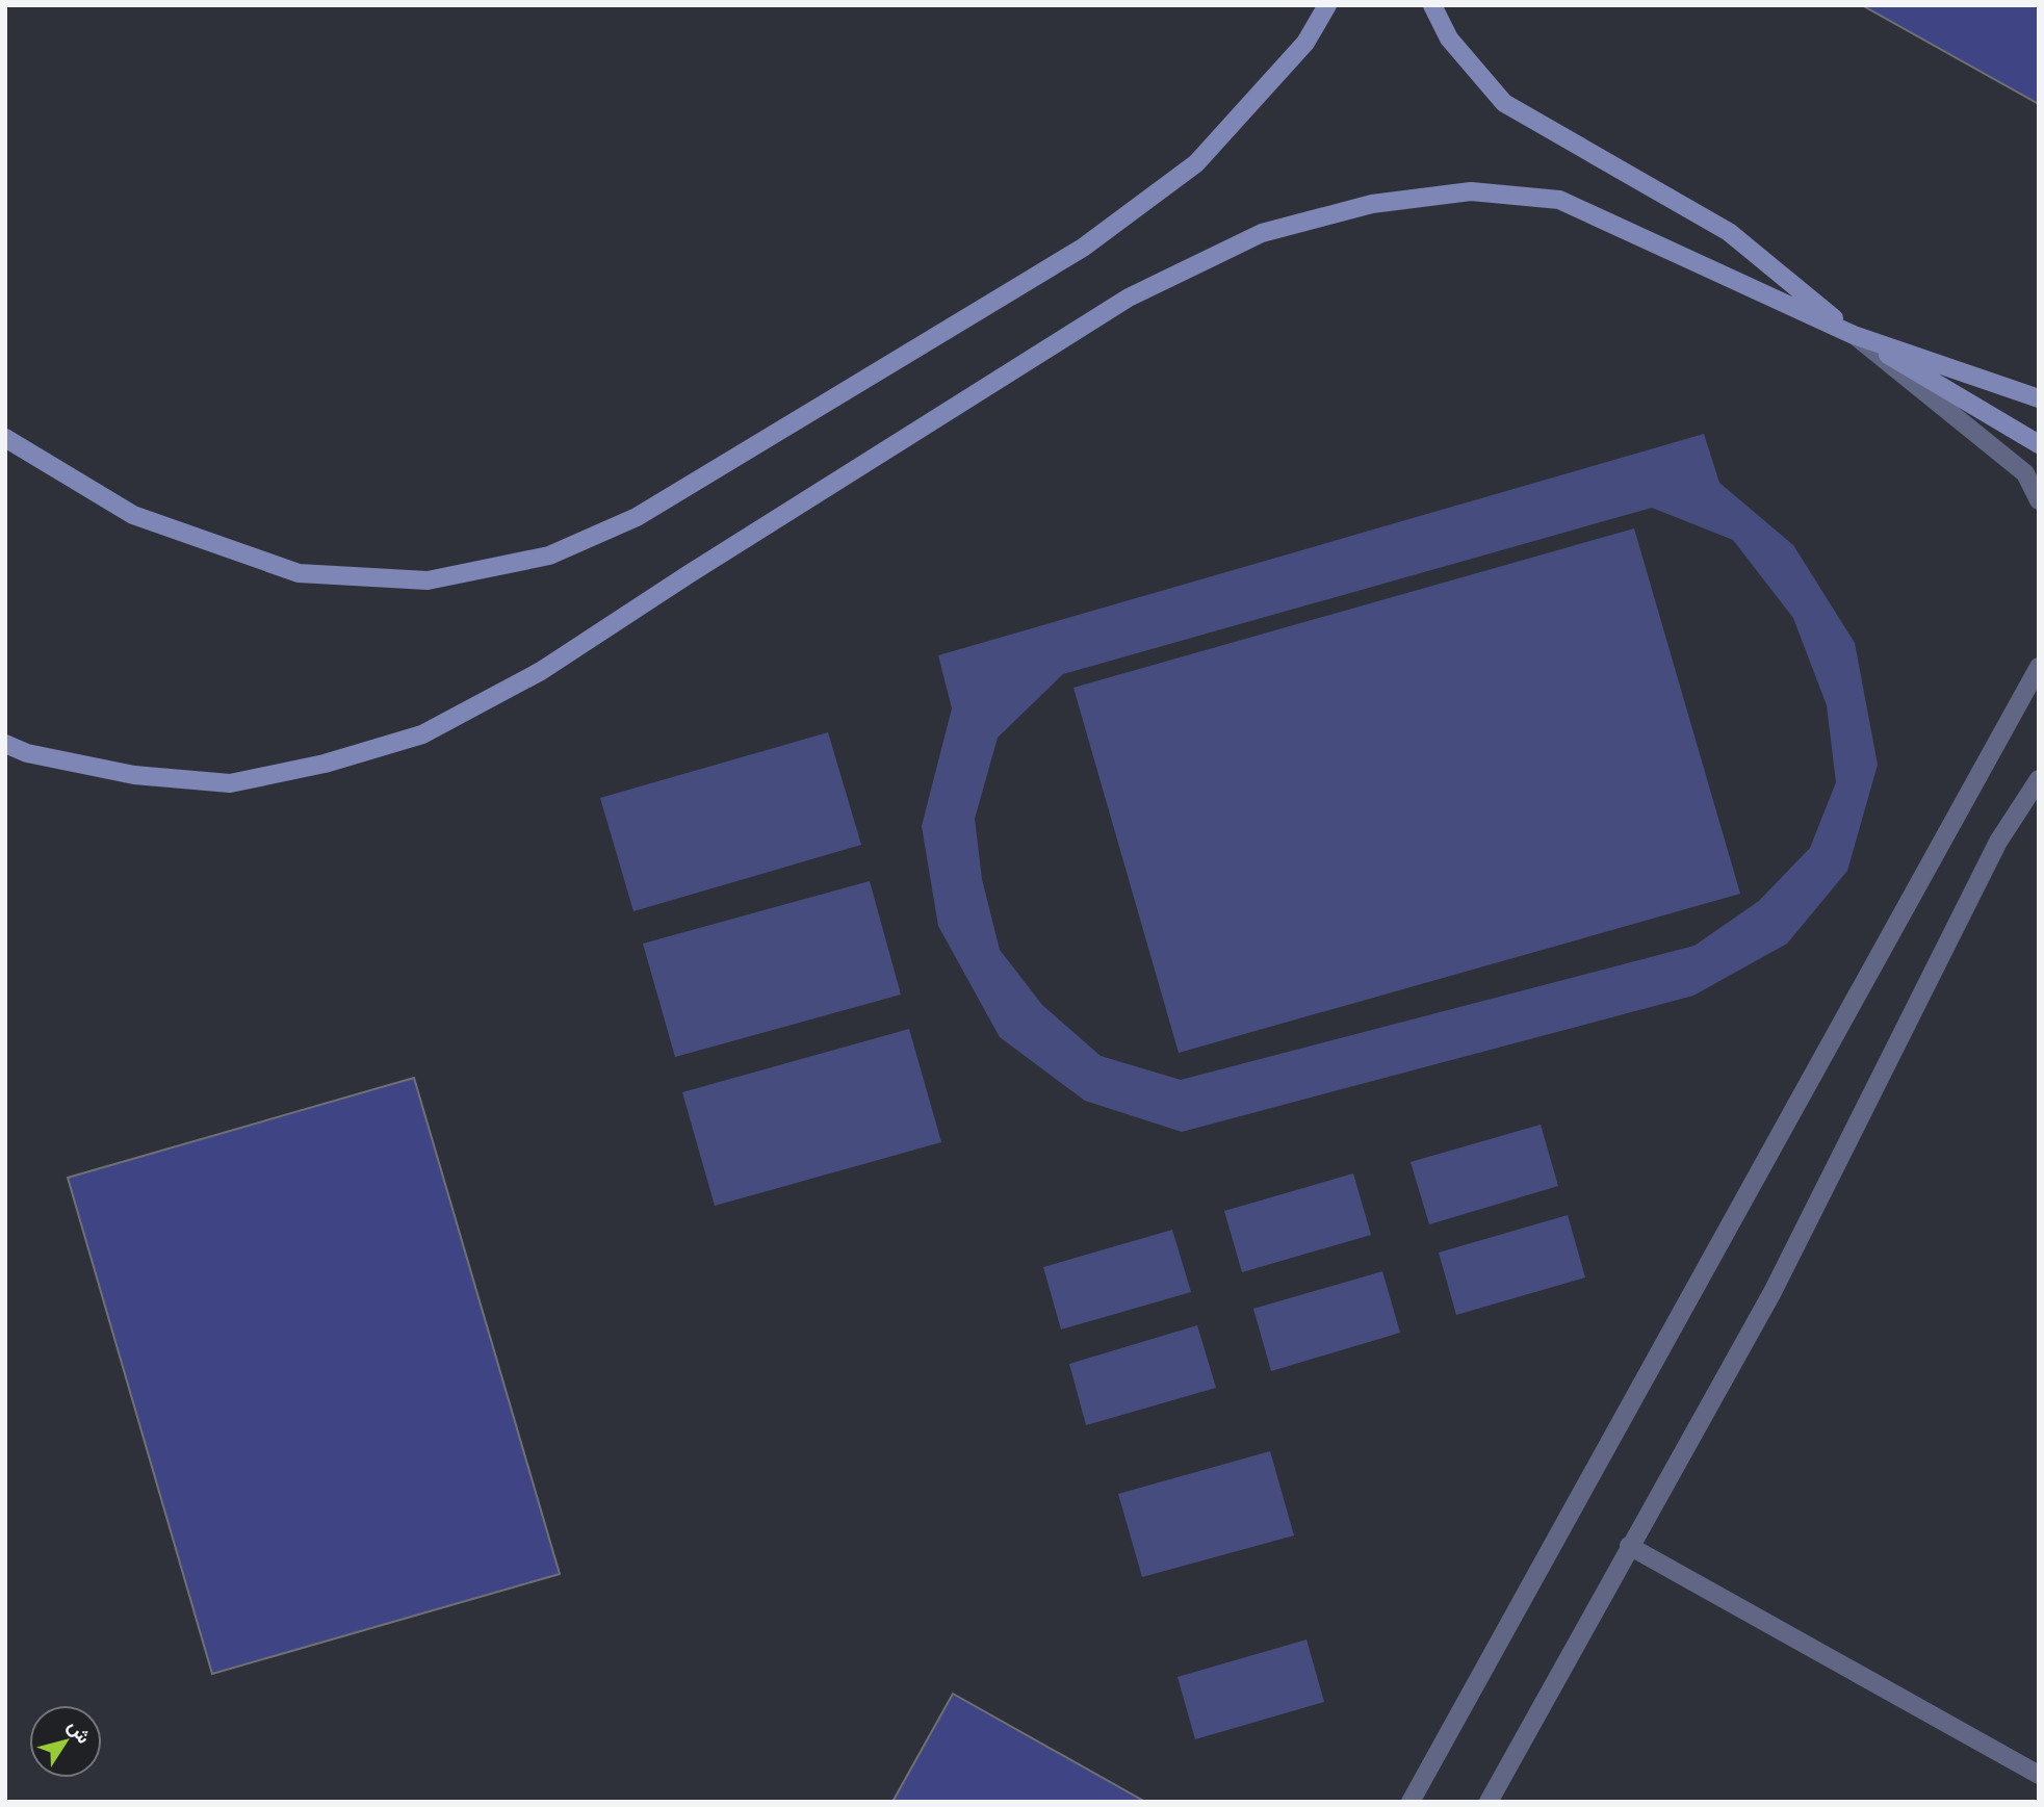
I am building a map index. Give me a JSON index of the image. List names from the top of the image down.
{
  "north": "top right"
}
